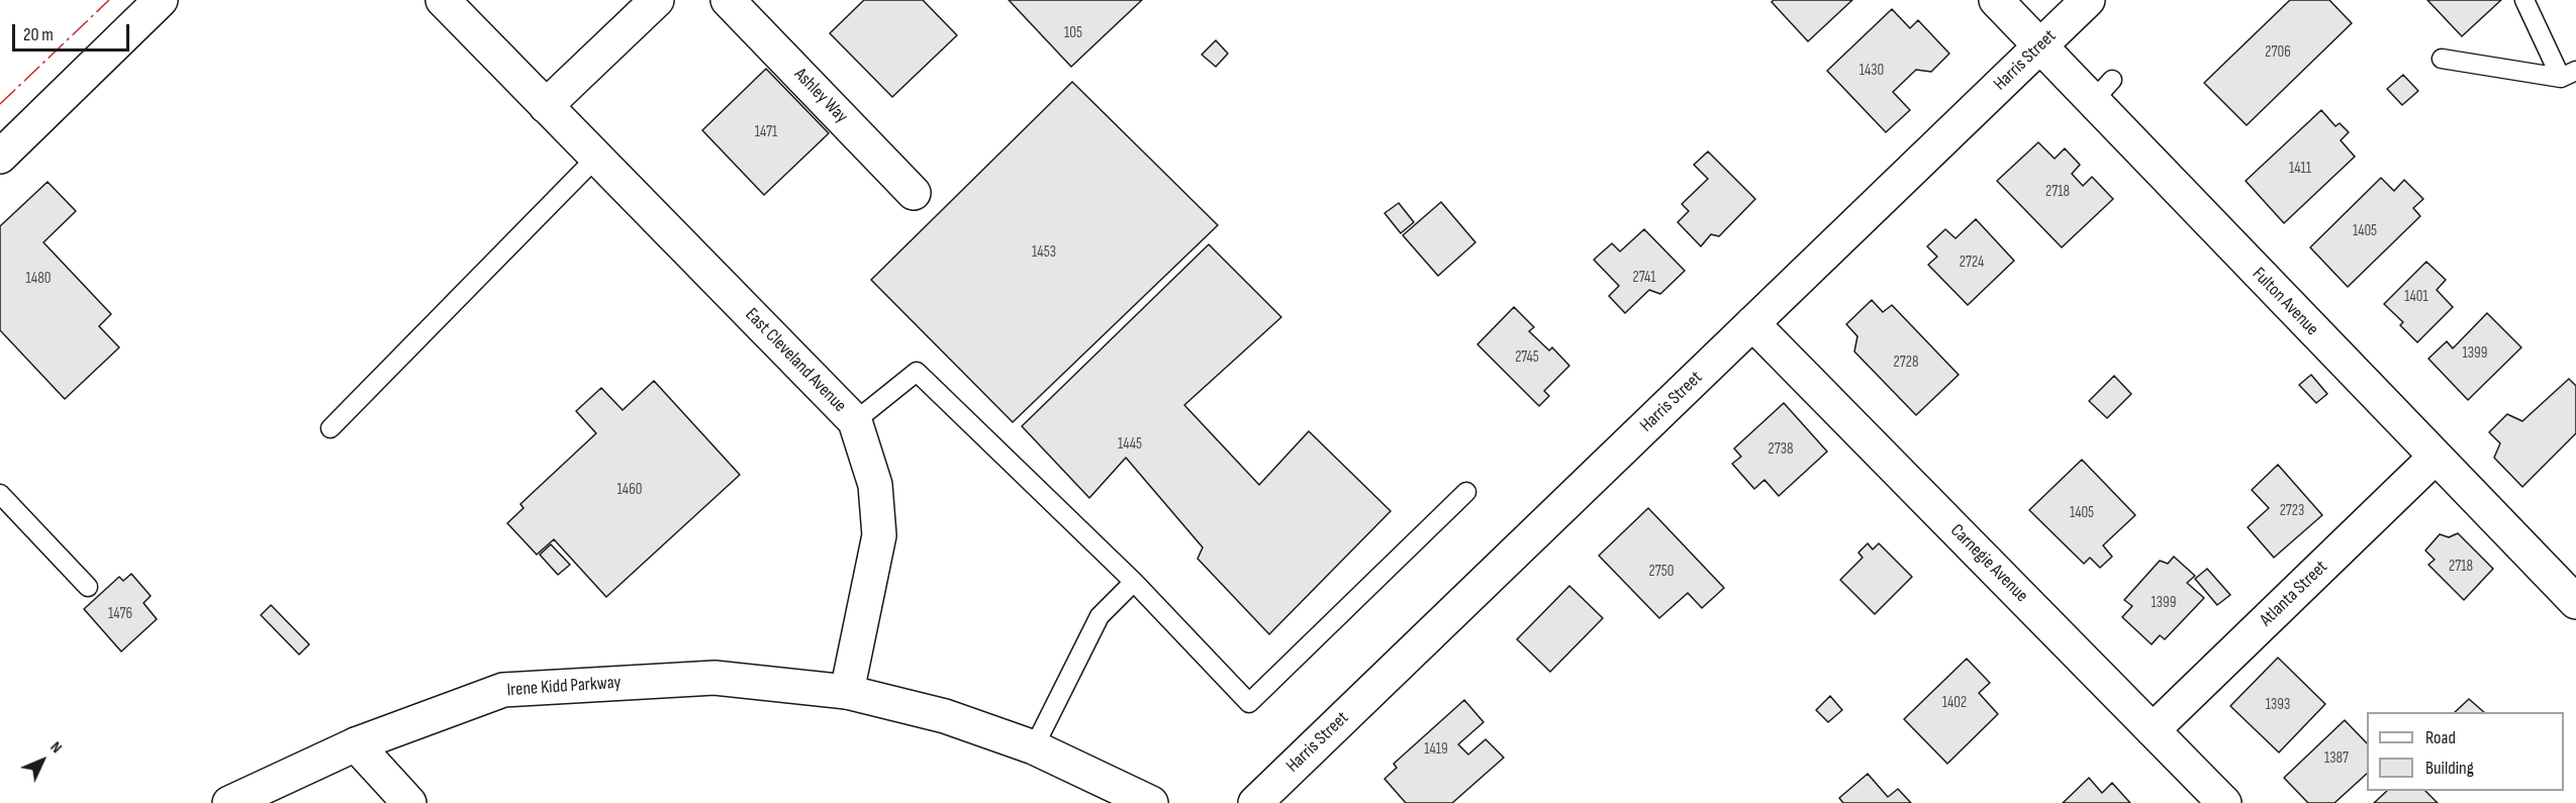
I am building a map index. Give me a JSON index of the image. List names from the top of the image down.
{
  "streets": {
    "street": [
      "Harris Street",
      "Ashley Way",
      "Fulton Avenue",
      "East Cleveland Avenue",
      "Carnegie Avenue",
      "Atlanta Street",
      "Irene Kidd Parkway"
    ]
  },
  "crossings": [
    ["Harris Street", "Fulton Avenue"],
    ["Harris Street", "Carnegie Avenue"],
    ["Fulton Avenue", "Atlanta Street"],
    ["East Cleveland Avenue", "Irene Kidd Parkway"],
    ["Carnegie Avenue", "Atlanta Street"]
  ],
  "house_numbers": [
    "105",
    "2706",
    "1430",
    "1471",
    "1411",
    "2718",
    "1405",
    "1453",
    "2724",
    "2741",
    "1480",
    "1401",
    "1399",
    "2745",
    "2728",
    "1445",
    "2738",
    "1460",
    "2723",
    "1405",
    "2718",
    "2750",
    "1399",
    "1476",
    "1402",
    "1393",
    "1419",
    "1387"
  ],
  "legend": ["Road", "Building"],
  "scale_bar": "20 m",
  "north": "top right"
}
